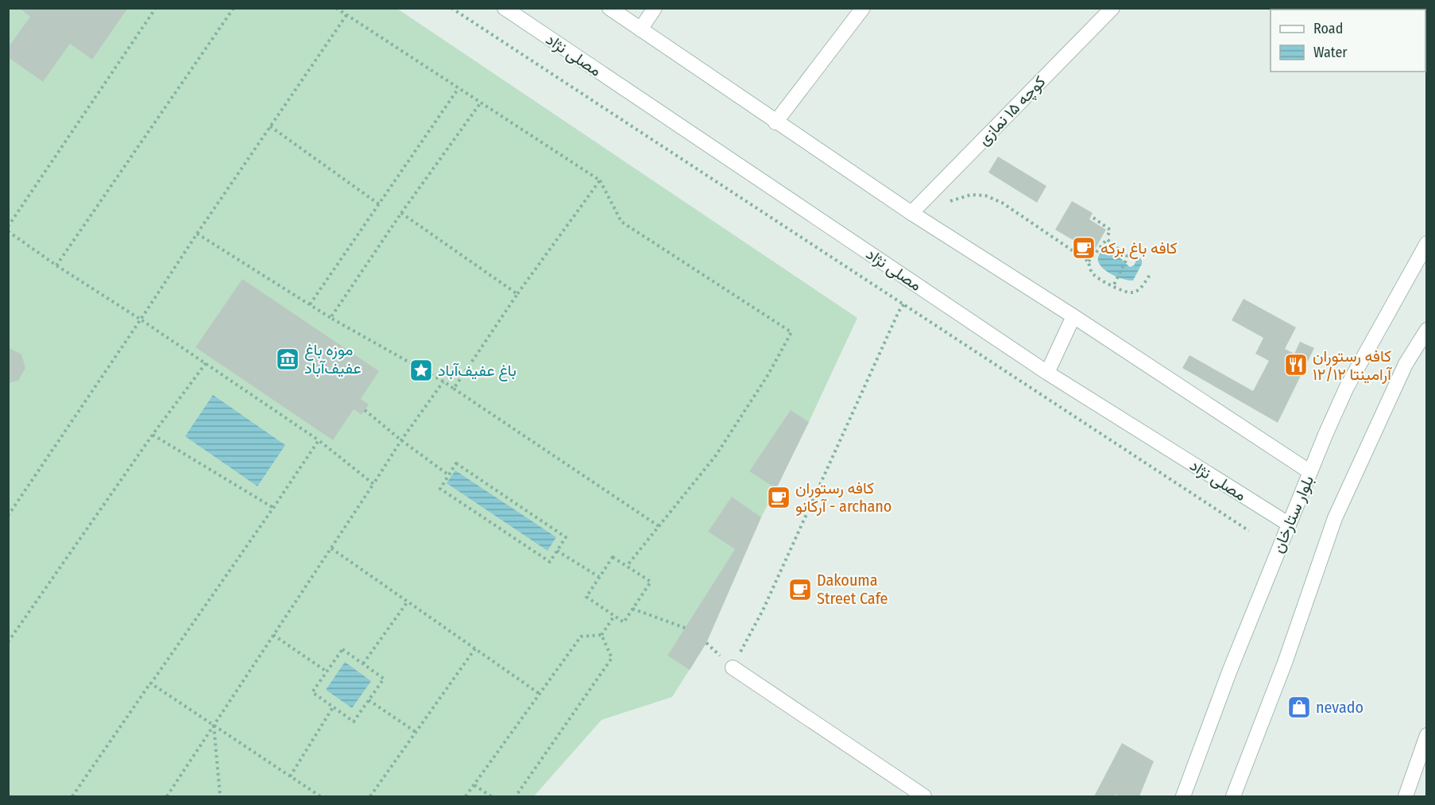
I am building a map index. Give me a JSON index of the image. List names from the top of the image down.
{
  "streets": {
    "main road": ["مصلی نژاد", "کوچه ۱۵ نمازی", "بلوار ستارخان"]
  },
  "crossings": [
    ["مصلی نژاد", "بلوار ستارخان"]
  ],
  "places": {
    "cafe": ["کافه باغ برکه", "کافه رستوران آرکانو - archano", "Dakouma Street Cafe"],
    "museum": ["موزه باغ عفیف‌آباد"],
    "restaurant": ["کافه رستوران آرامینتا ۱۲/۱۲"],
    "place": ["باغ عفیف‌آباد"],
    "shop": ["nevado"]
  },
  "legend": ["Road", "Water"]
}
